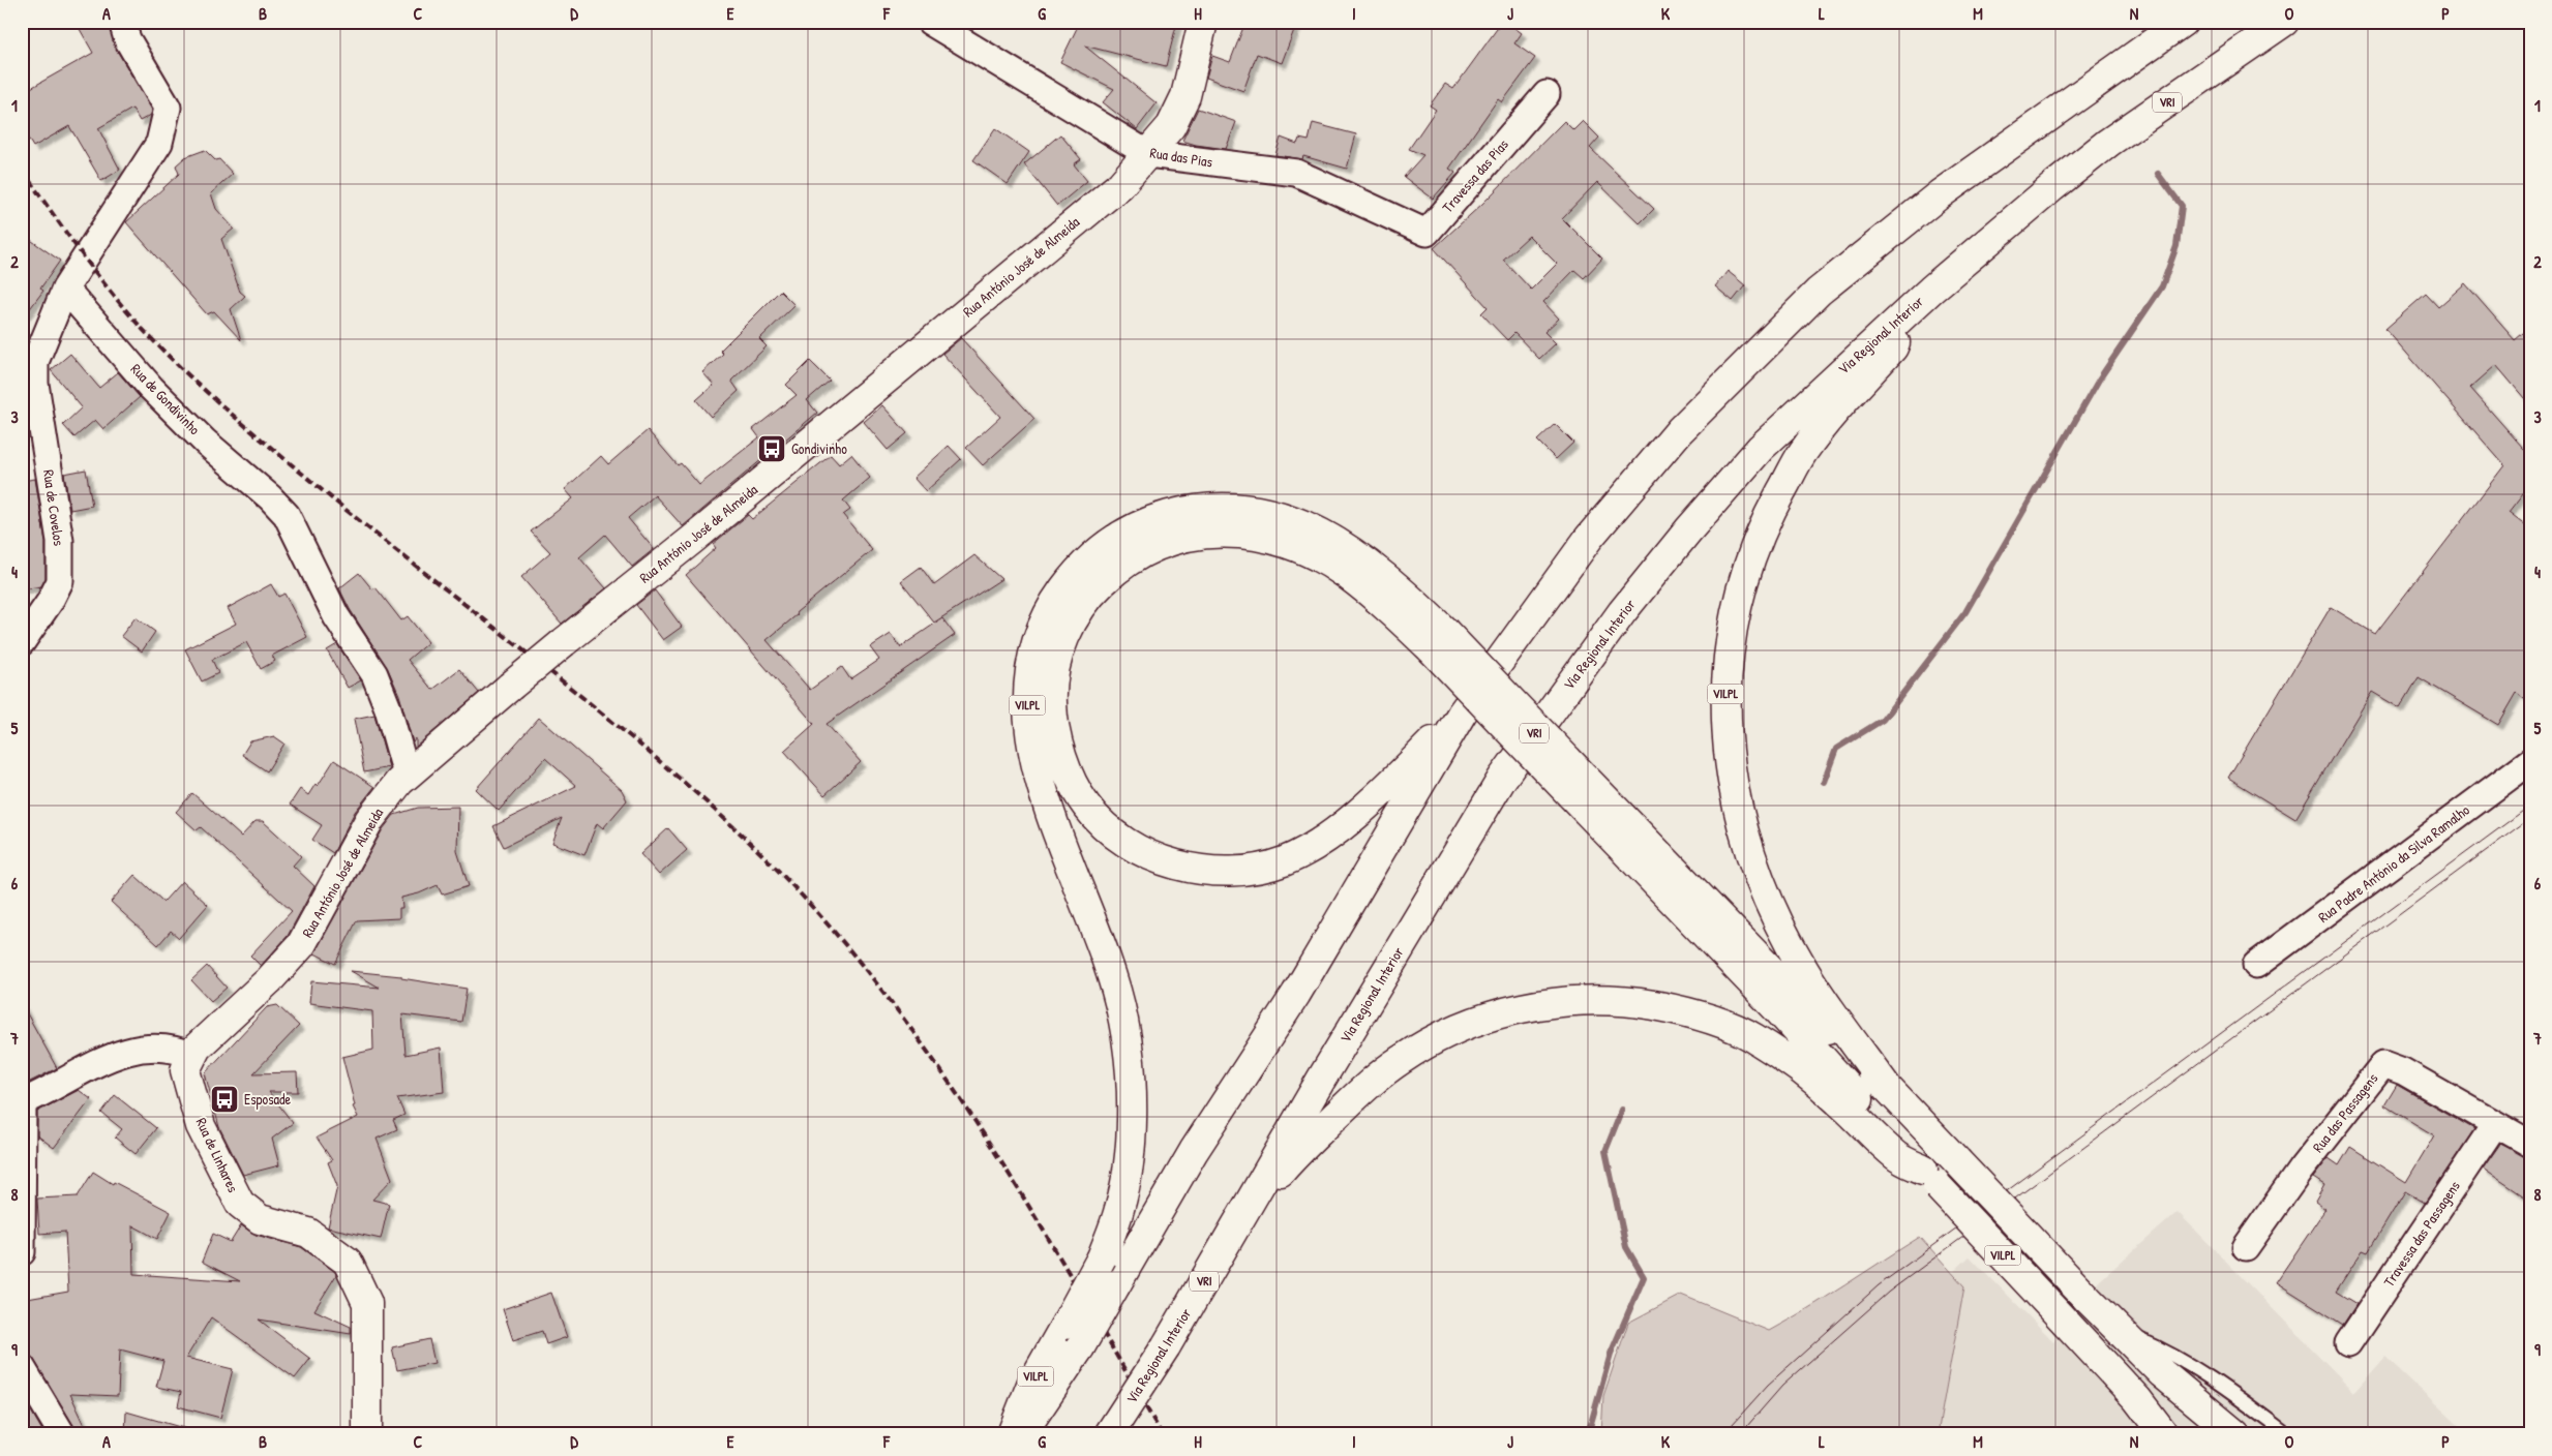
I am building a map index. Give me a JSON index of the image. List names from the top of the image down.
{
  "streets": {
    "main road": [
      "VRI",
      "Rua António José de Almeida",
      "Via Regional Interior",
      "VILPL",
      "Rua de Linhares"
    ],
    "street": [
      "Rua das Pias",
      "Travessa das Pias",
      "Rua de Gondivinho",
      "Rua de Covelos",
      "Rua Padre António da Silva Ramalho",
      "Rua das Passagens",
      "Travessa das Passagens"
    ]
  },
  "crossings": [
    ["Rua das Pias", "Travessa das Pias"],
    ["Rua das Pias", "Rua António José de Almeida"],
    ["Rua António José de Almeida", "Rua de Gondivinho"],
    ["Rua António José de Almeida", "Rua de Linhares"],
    ["Via Regional Interior", "VILPL"],
    ["Rua das Passagens", "Travessa das Passagens"]
  ],
  "places": {
    "bus stop": ["Gondivinho", "Esposade"]
  },
  "grid": {
    "columns": [
      "A",
      "B",
      "C",
      "D",
      "E",
      "F",
      "G",
      "H",
      "I",
      "J",
      "K",
      "L",
      "M",
      "N",
      "O",
      "P"
    ],
    "rows": [
      "1",
      "2",
      "3",
      "4",
      "5",
      "6",
      "7",
      "8",
      "9"
    ]
  }
}
